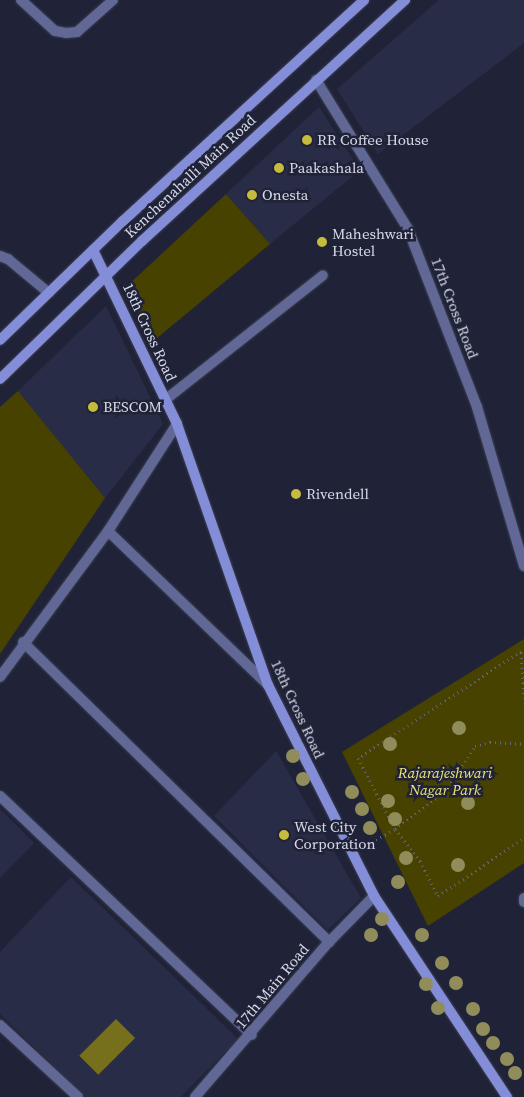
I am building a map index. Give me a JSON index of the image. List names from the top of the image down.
{
  "streets": {
    "main road": ["Kenchenahalli Main Road", "18th Cross Road"],
    "street": ["17th Cross Road", "17th Main Road"]
  },
  "crossings": [
    ["Kenchenahalli Main Road", "17th Cross Road"],
    ["Kenchenahalli Main Road", "18th Cross Road"],
    ["18th Cross Road", "17th Main Road"]
  ],
  "parks": ["Rajarajeshwari Nagar Park"],
  "places": [
    "RR Coffee House",
    "Paakashala",
    "Onesta",
    "Maheshwari Hostel",
    "BESCOM",
    "Rivendell",
    "West City Corporation"
  ]
}
